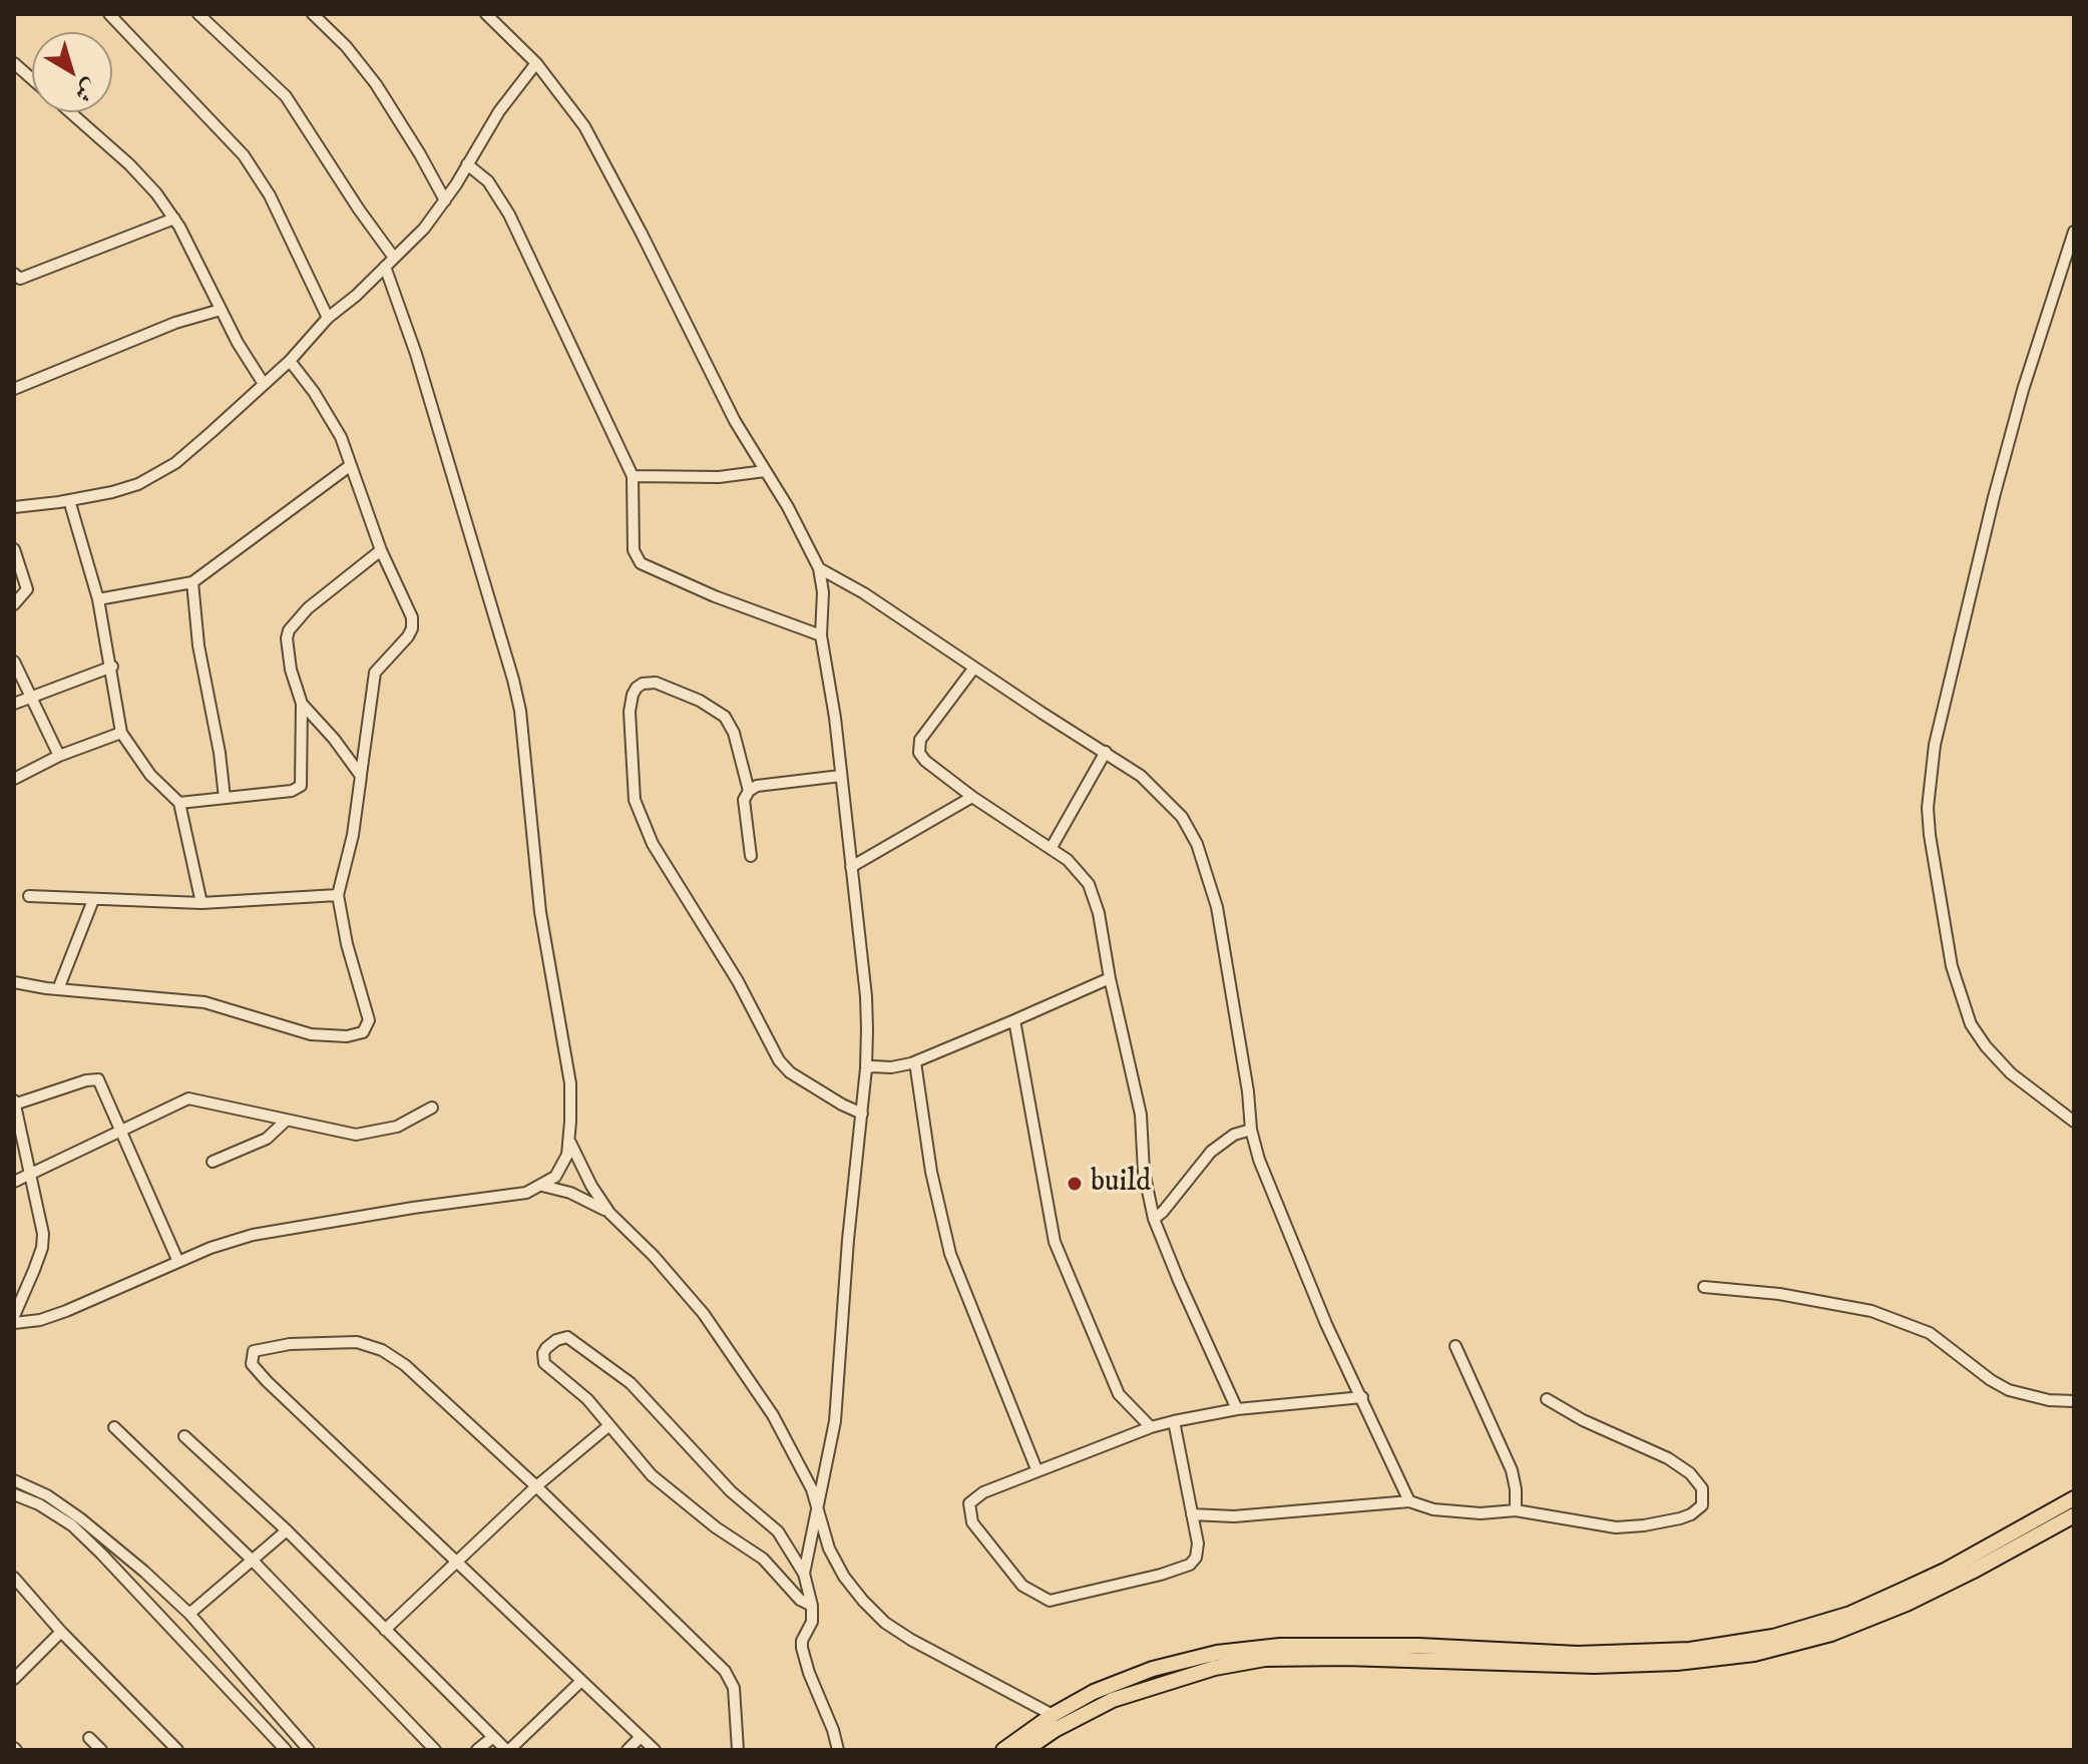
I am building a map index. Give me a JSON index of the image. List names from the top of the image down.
{
  "places": ["build"],
  "north": "bottom right"
}
